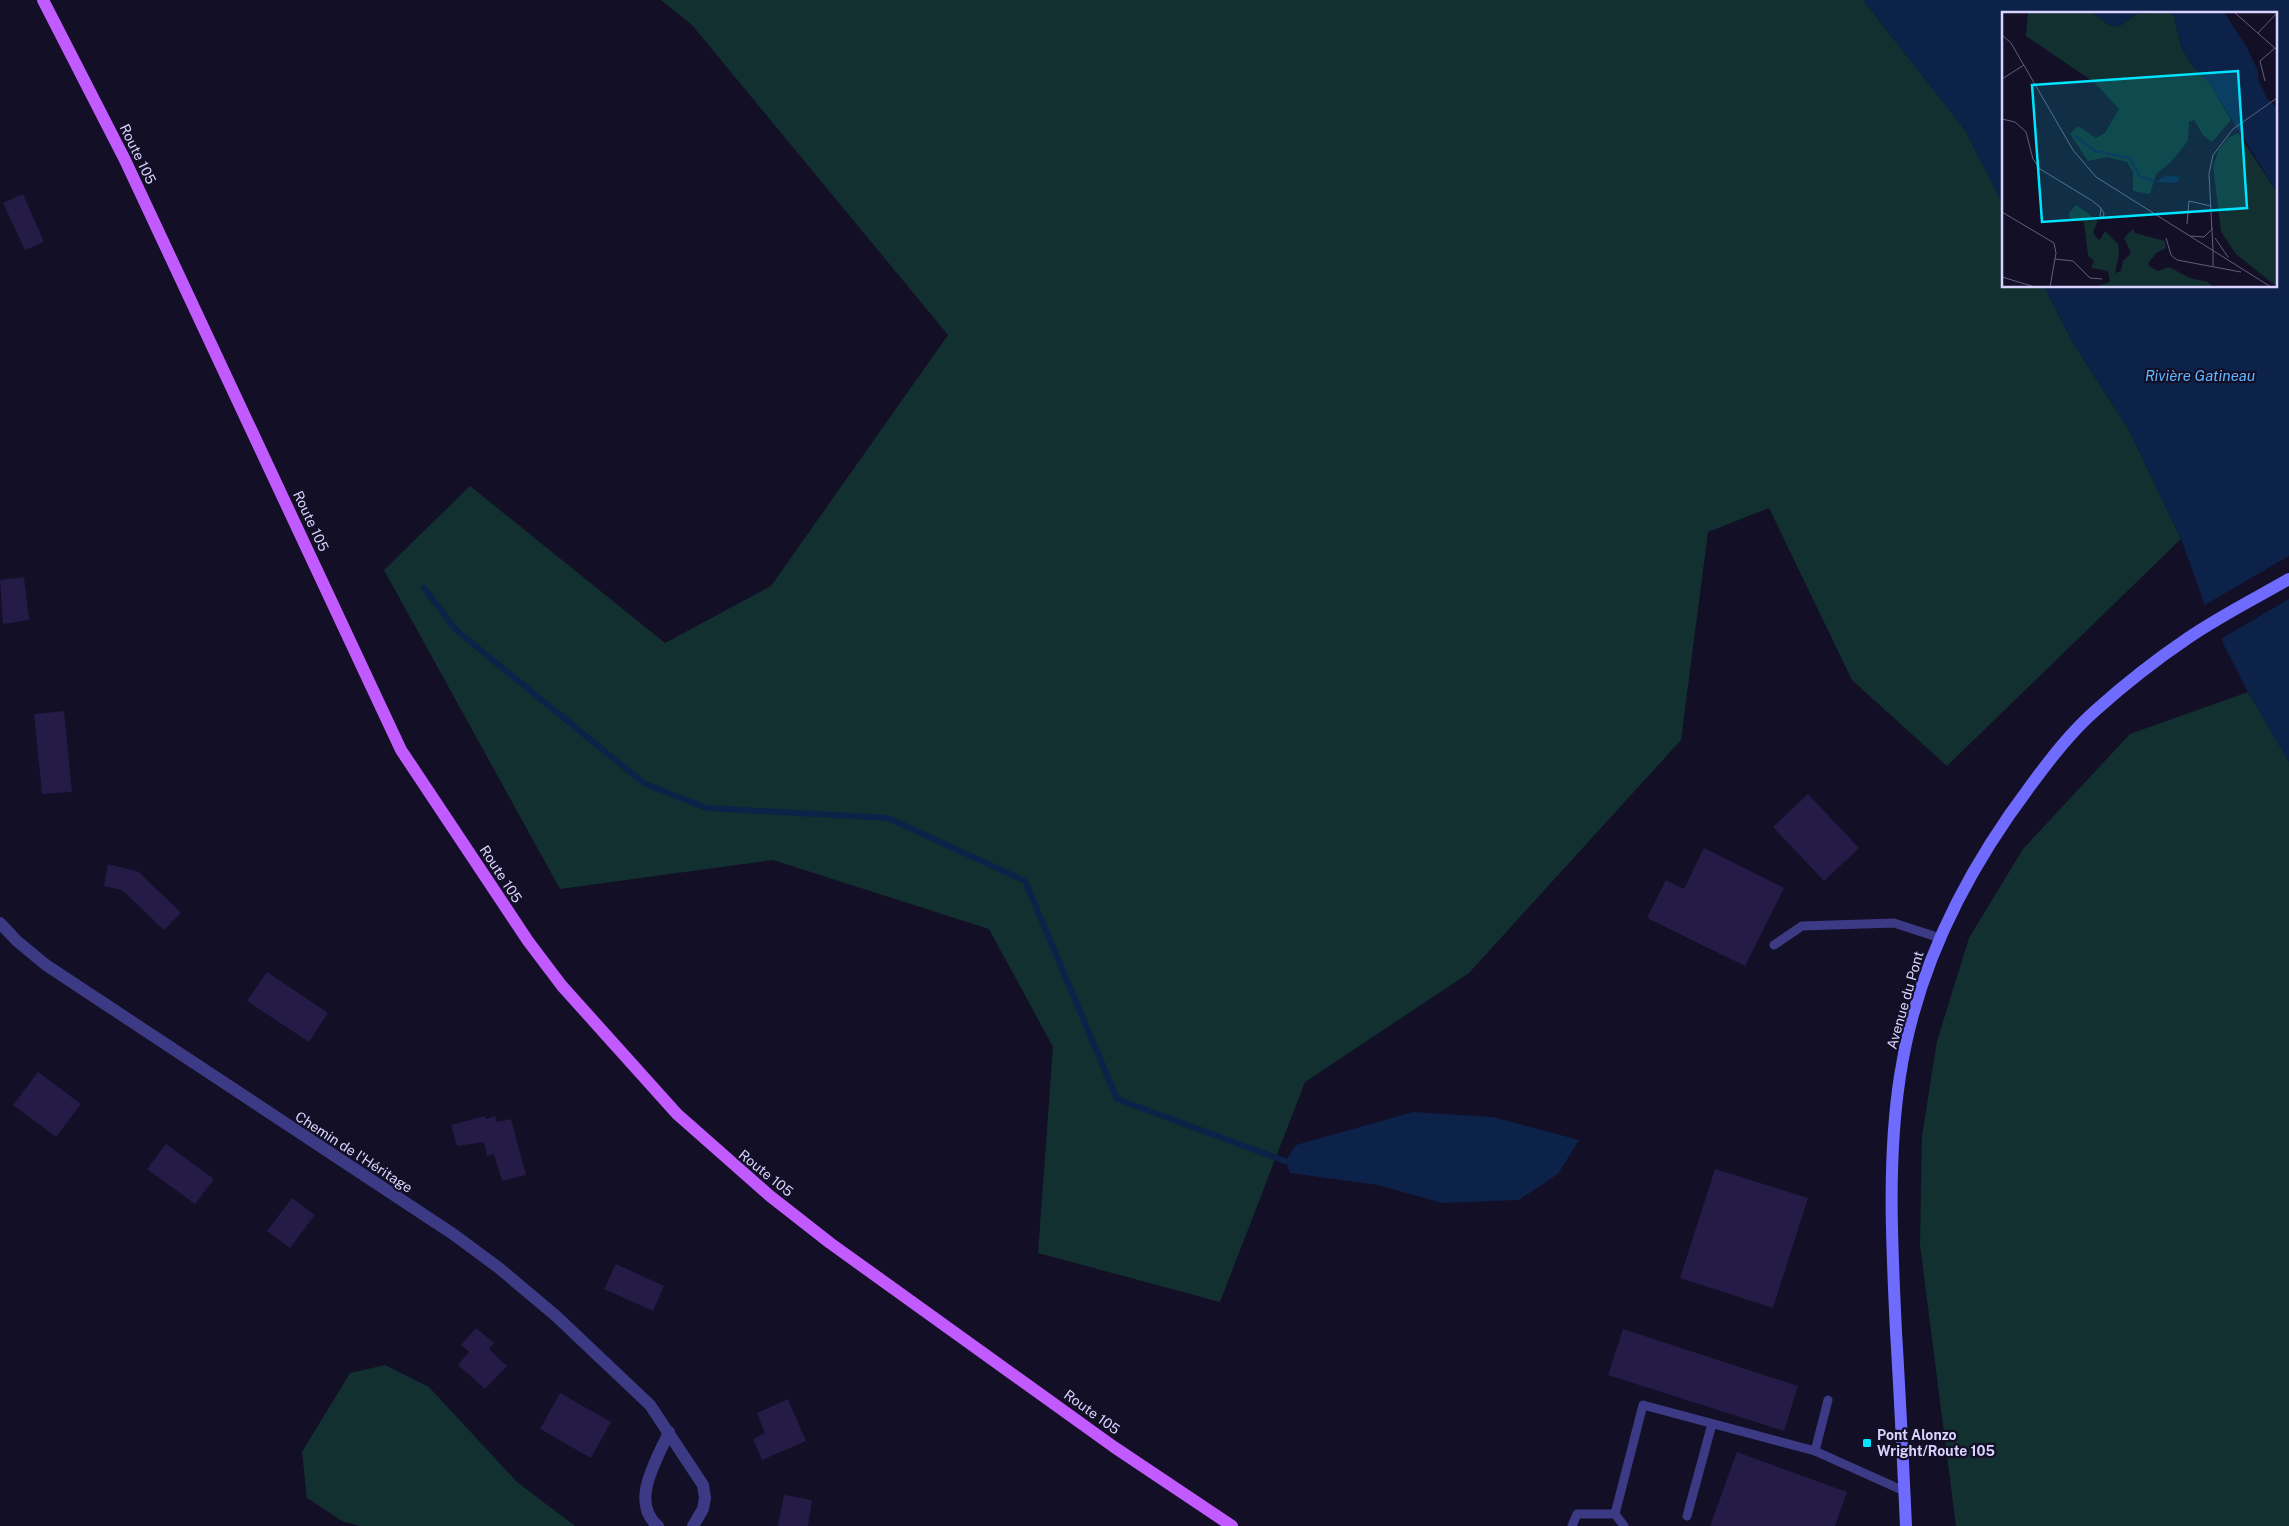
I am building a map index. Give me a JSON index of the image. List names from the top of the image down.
{
  "streets": {
    "main road": ["Route 105", "Avenue du Pont"],
    "street": ["Chemin de l'Héritage"]
  },
  "water": ["Rivière Gatineau"],
  "places": {
    "transit": ["Pont Alonzo Wright/Route 105"]
  }
}
